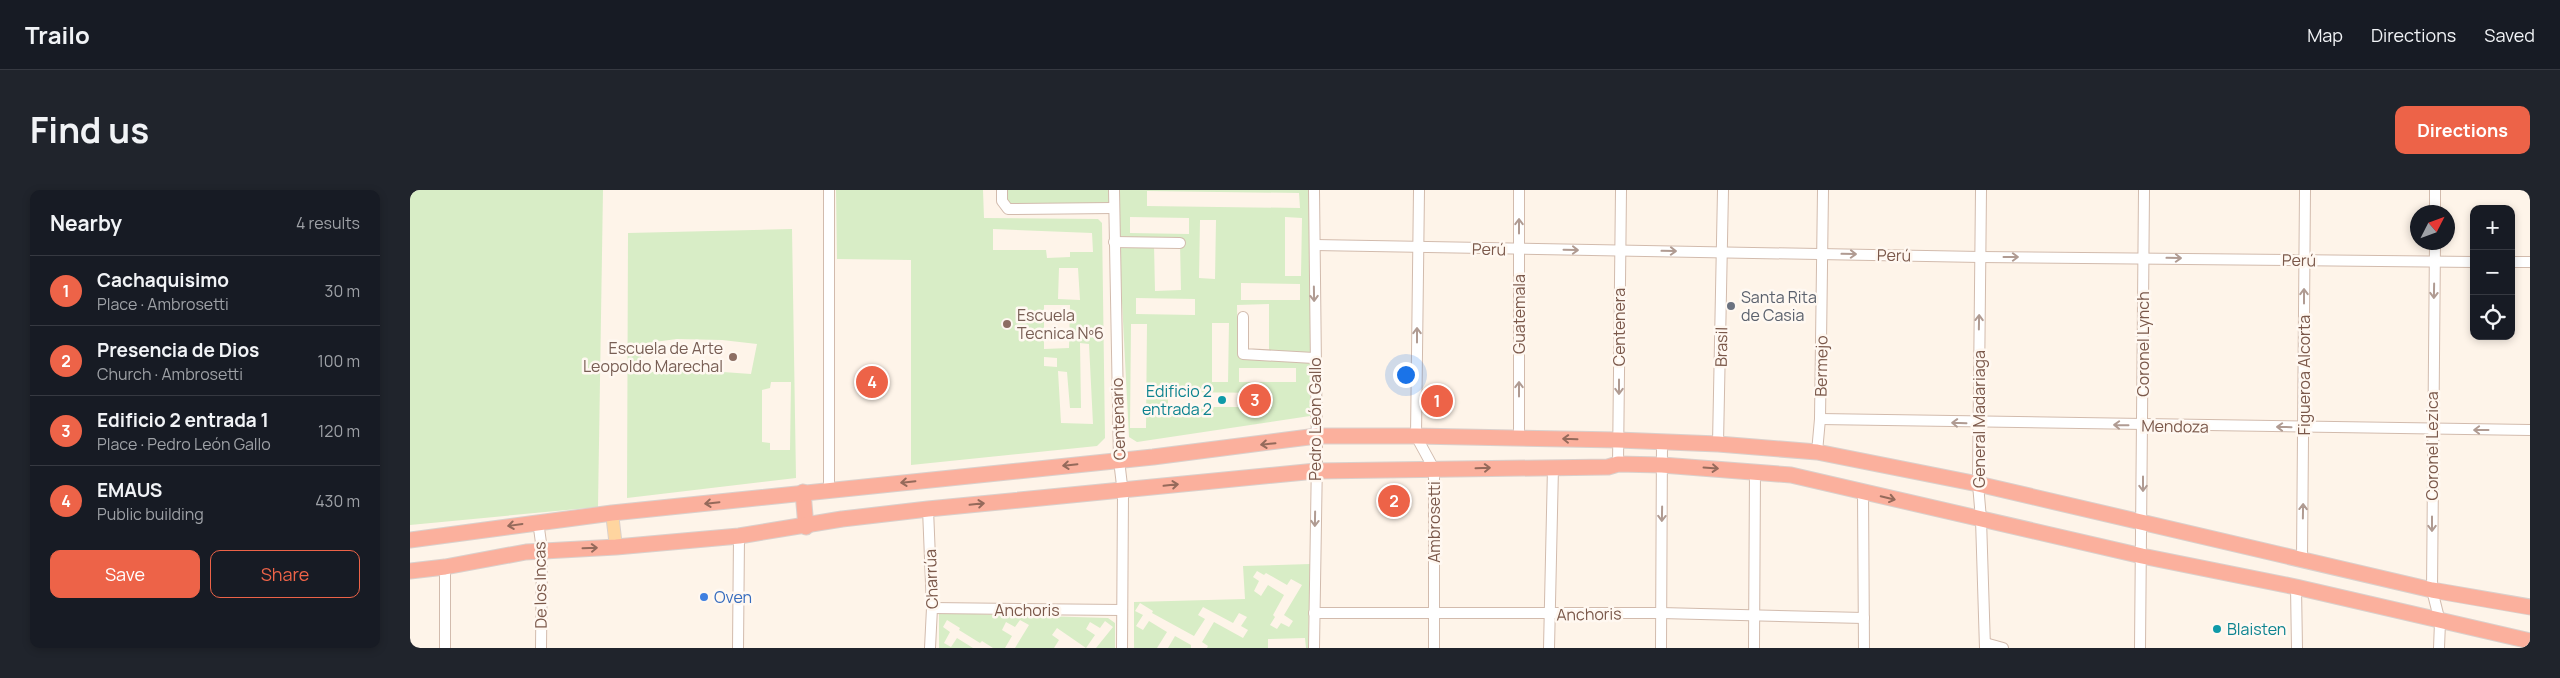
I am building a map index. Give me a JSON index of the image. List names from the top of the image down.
{
  "streets": {
    "street": [
      "Perú",
      "Guatemala",
      "Centenera",
      "Coronel Lynch",
      "Brasil",
      "Bermejo",
      "Figueroa Alcorta",
      "Centenario",
      "Pedro León Gallo",
      "General Madariaga",
      "Mendoza",
      "Coronel Lezica",
      "Ambrosetti",
      "Charrúa",
      "De los Incas",
      "Anchoris"
    ]
  },
  "crossings": [
    ["Perú", "Guatemala"],
    ["Perú", "Centenera"],
    ["Perú", "Coronel Lynch"],
    ["Perú", "Brasil"],
    ["Perú", "Bermejo"],
    ["Perú", "Figueroa Alcorta"],
    ["Perú", "Pedro León Gallo"],
    ["Perú", "General Madariaga"],
    ["Perú", "Coronel Lezica"],
    ["Perú", "Ambrosetti"],
    ["Coronel Lynch", "Mendoza"],
    ["Bermejo", "Mendoza"],
    ["Figueroa Alcorta", "Mendoza"],
    ["Centenario", "Anchoris"],
    ["Pedro León Gallo", "Anchoris"],
    ["General Madariaga", "Mendoza"],
    ["Mendoza", "Coronel Lezica"],
    ["Ambrosetti", "Anchoris"],
    ["Charrúa", "Anchoris"]
  ],
  "one_way": [
    "Perú",
    "Guatemala",
    "Centenera",
    "Figueroa Alcorta",
    "Pedro León Gallo",
    "General Madariaga",
    "Mendoza",
    "Coronel Lezica",
    "Ambrosetti"
  ],
  "places": [
    "Santa Rita de Casia",
    "Escuela Tecnica Nº6",
    "Escuela de Arte Leopoldo Marechal",
    "Edificio 2 entrada 2",
    "Oven",
    "Blaisten"
  ],
  "north": "top right",
  "page": {
    "header": "Trailo",
    "nav": ["Map", "Directions", "Saved"],
    "title": "Find us",
    "buttons": [
      "Directions",
      ["Save", "Share"]
    ],
    "heading": ["Nearby", "4 results"],
    "map_buttons": ["+", "−"],
    "list": [
      {
        "mark": "1",
        "name": "Cachaquisimo",
        "note": "Place · Ambrosetti",
        "value": "30 m"
      },
      {
        "mark": "2",
        "name": "Presencia de Dios",
        "note": "Church · Ambrosetti",
        "value": "100 m"
      },
      {
        "mark": "3",
        "name": "Edificio 2 entrada 1",
        "note": "Place · Pedro León Gallo",
        "value": "120 m"
      },
      {
        "mark": "4",
        "name": "EMAUS",
        "note": "Public building",
        "value": "430 m"
      }
    ],
    "pins": [
      "4",
      "3",
      "1",
      "2"
    ]
  }
}
